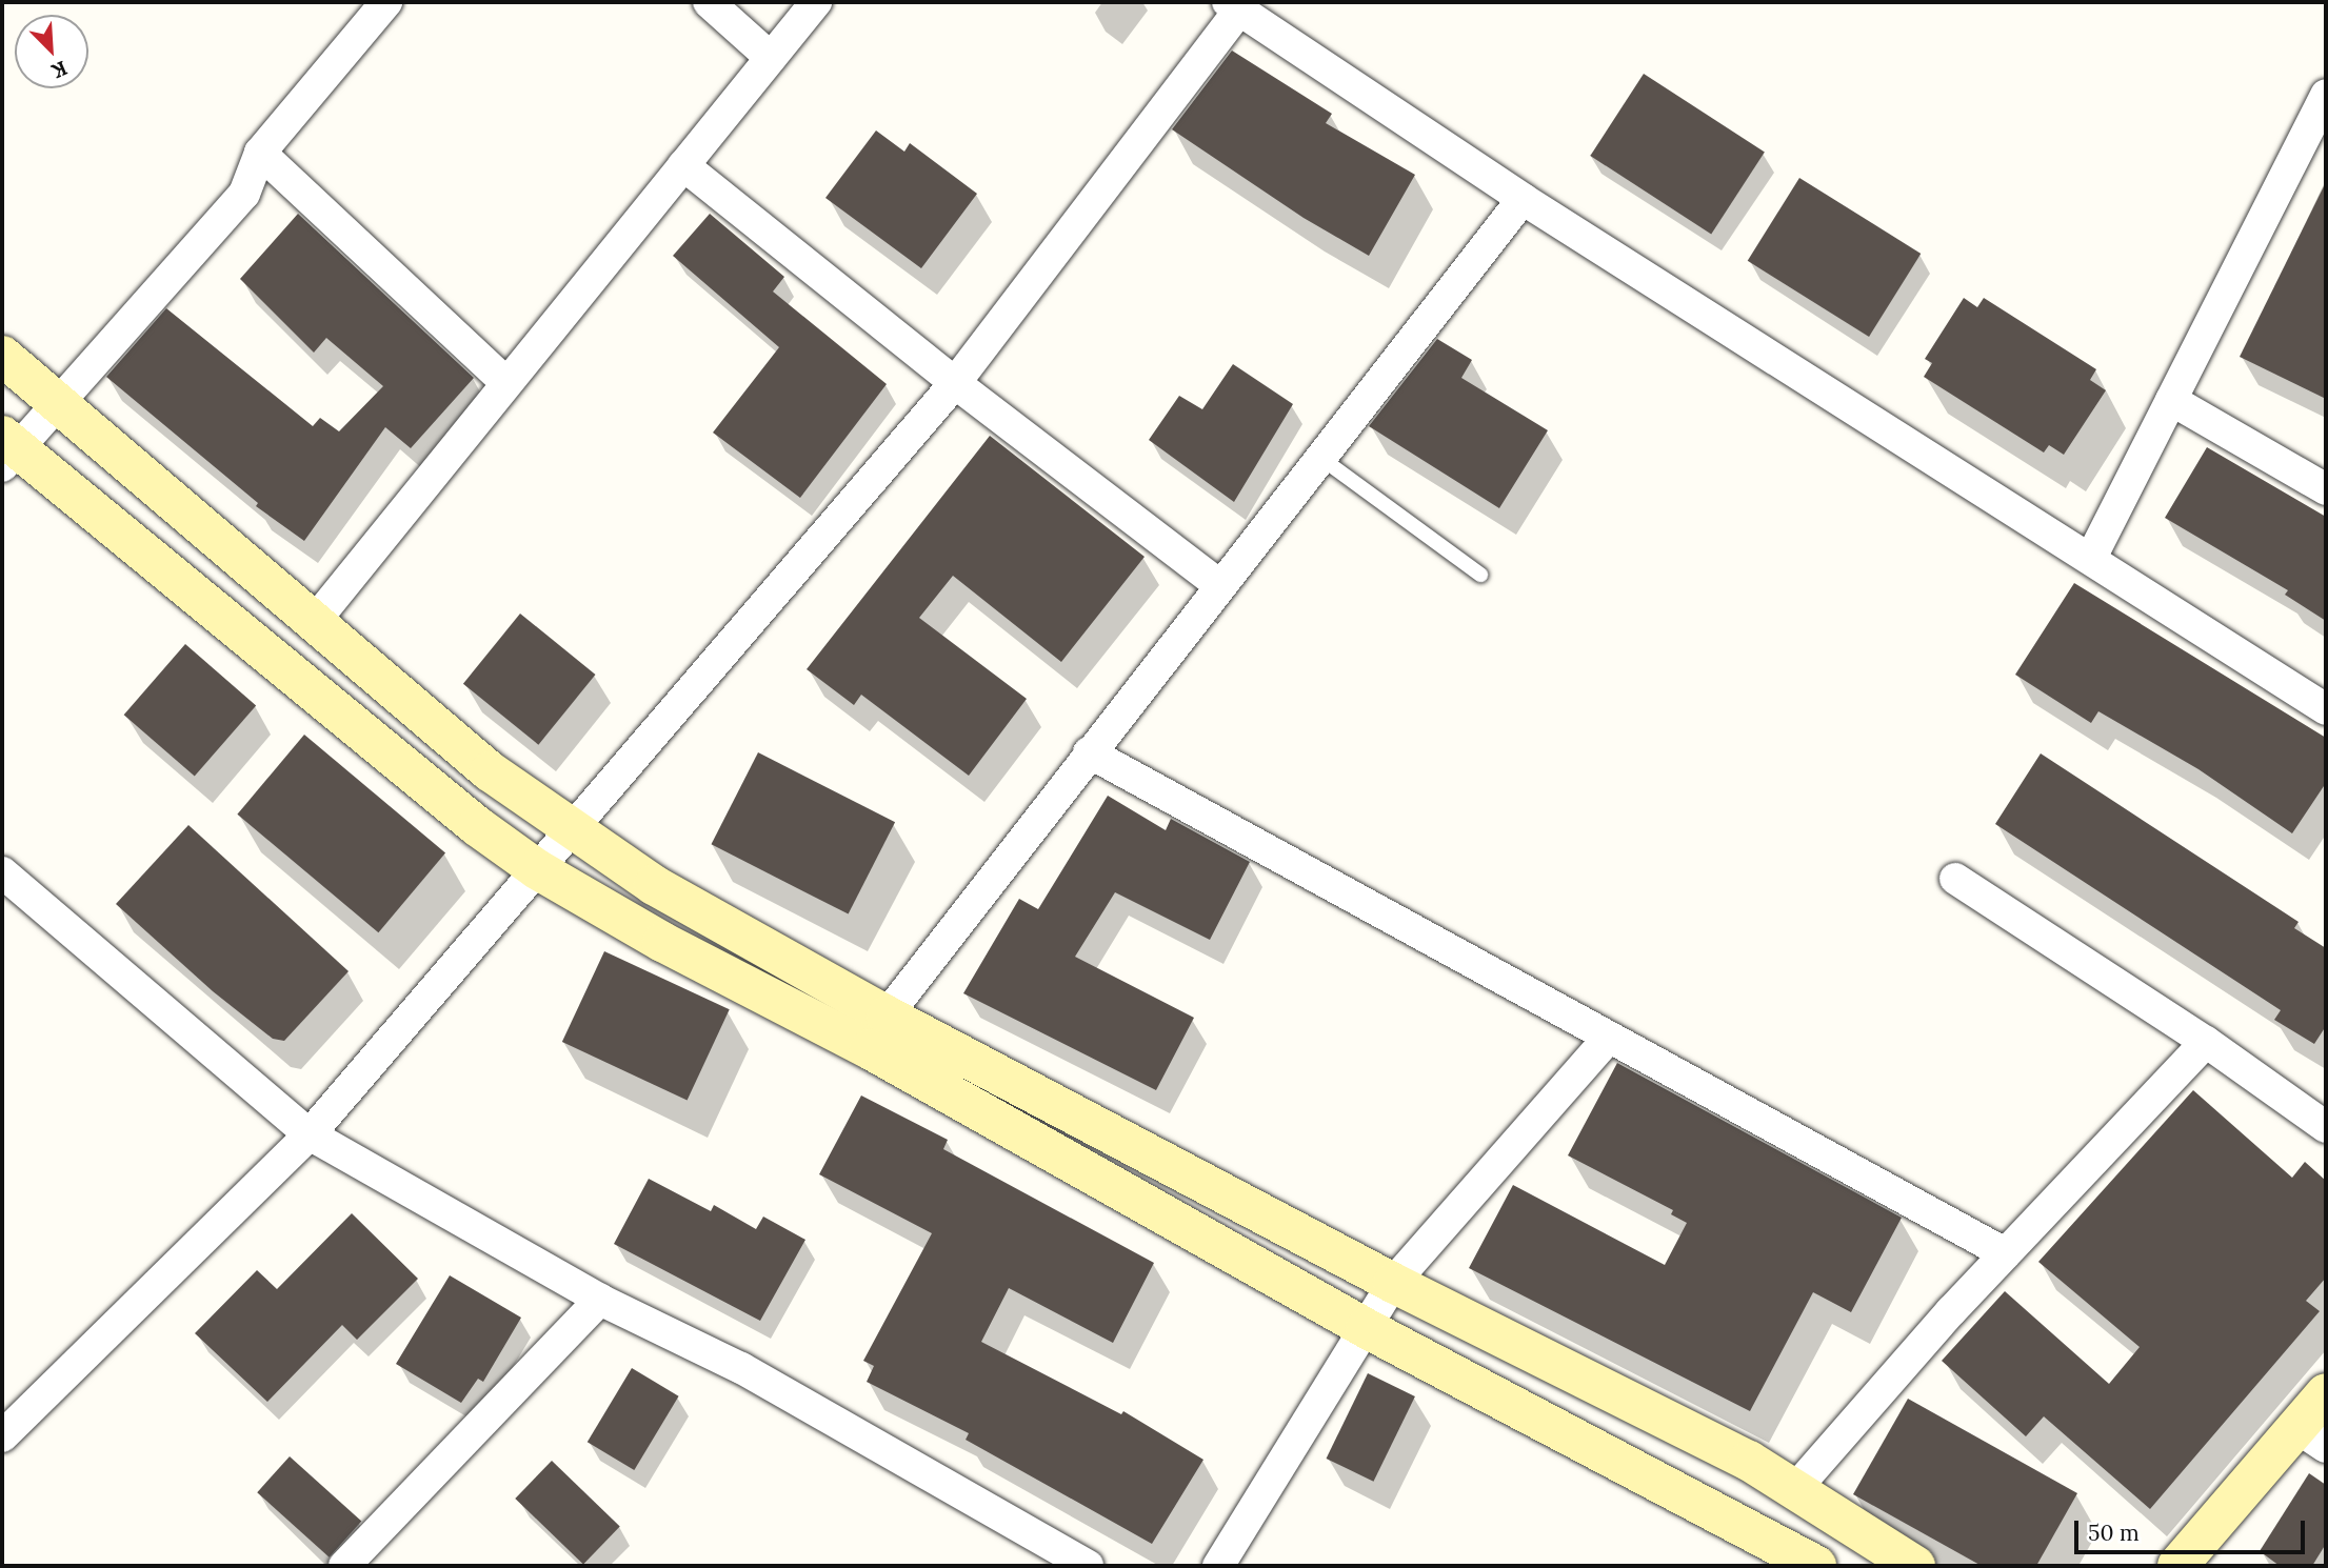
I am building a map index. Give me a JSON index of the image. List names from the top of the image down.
{
  "scale_bar": "50 m",
  "north": "bottom right"
}
